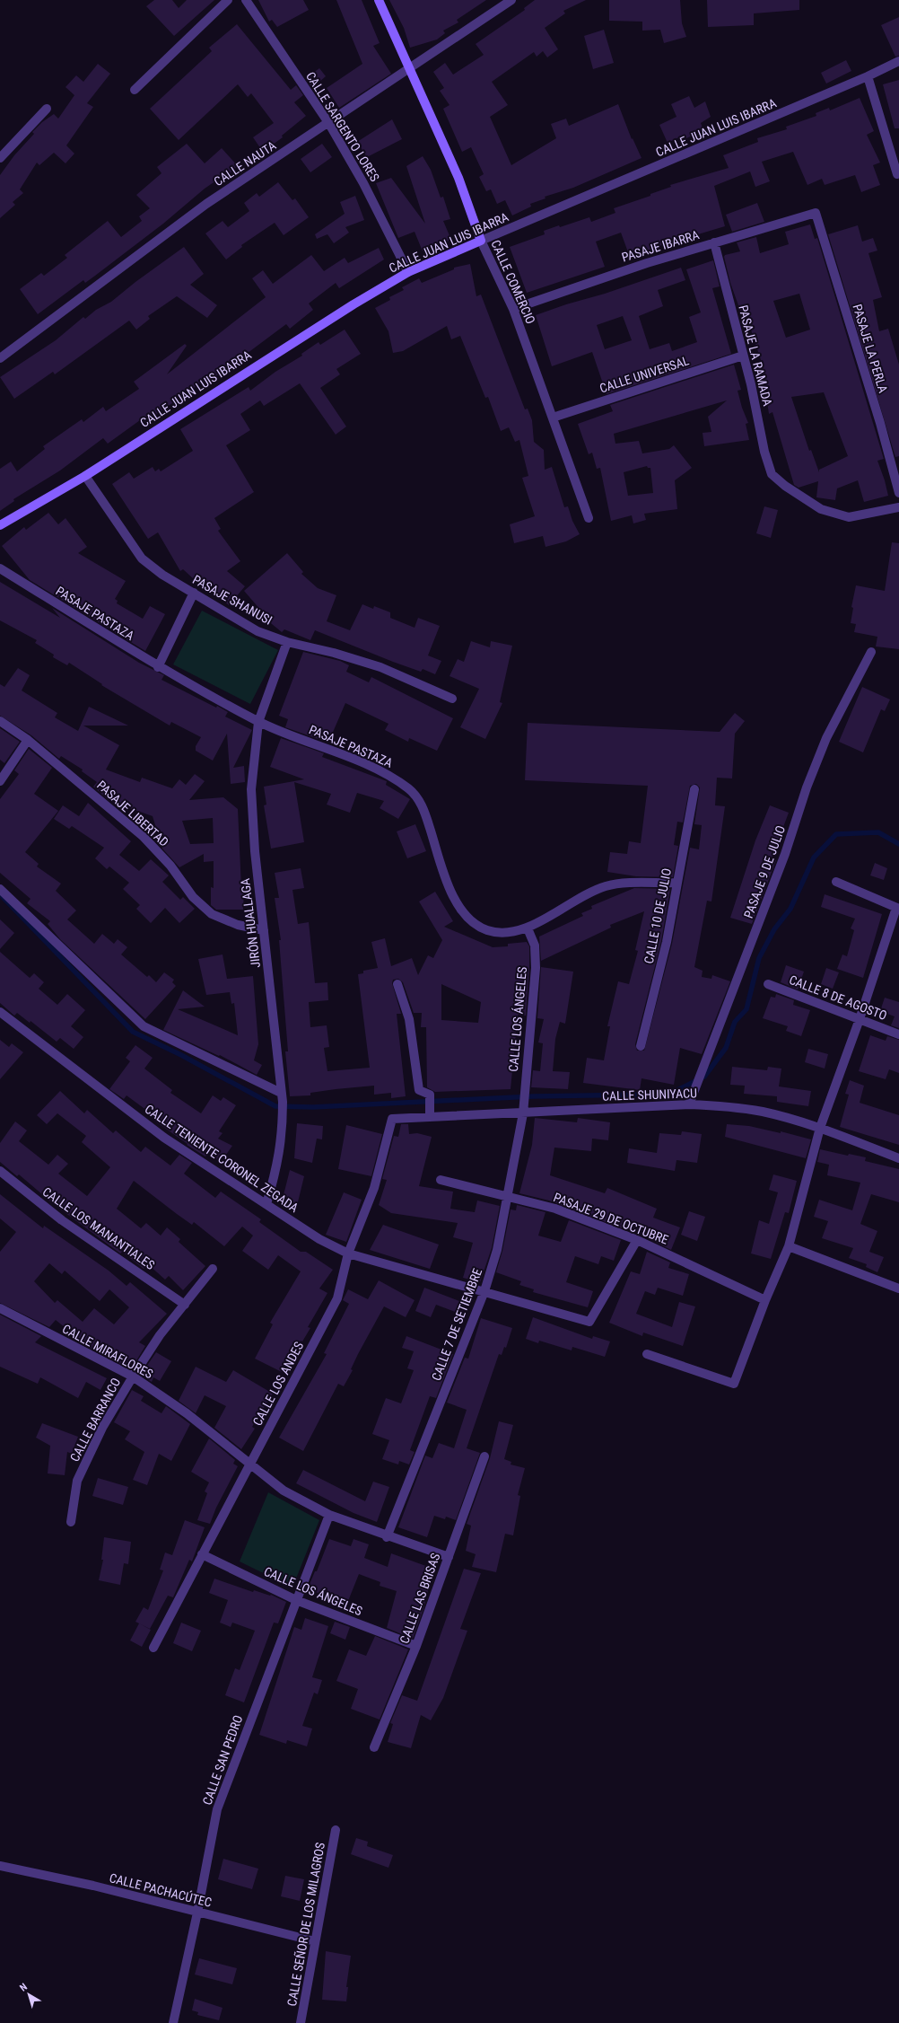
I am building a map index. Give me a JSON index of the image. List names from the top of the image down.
{
  "streets": {
    "street": [
      "CALLE SARGENTO LORES",
      "CALLE JUAN LUIS IBARRA",
      "CALLE NAUTA",
      "PASAJE IBARRA",
      "CALLE COMERCIO",
      "PASAJE LA PERLA",
      "PASAJE LA RAMADA",
      "CALLE UNIVERSAL",
      "PASAJE SHANUSI",
      "PASAJE PASTAZA",
      "PASAJE LIBERTAD",
      "PASAJE 9 DE JULIO",
      "CALLE 10 DE JULIO",
      "JIRÓN HUALLAGA",
      "CALLE 8 DE AGOSTO",
      "CALLE LOS ÁNGELES",
      "CALLE SHUNIYACU",
      "CALLE TENIENTE CORONEL ZEGADA",
      "PASAJE 29 DE OCTUBRE",
      "CALLE LOS MANANTIALES",
      "CALLE 7 DE SETIEMBRE",
      "CALLE MIRAFLORES",
      "CALLE LOS ANDES",
      "CALLE BARRANCO",
      "CALLE LAS BRISAS",
      "CALLE SAN PEDRO",
      "CALLE PACHACÚTEC",
      "CALLE SEÑOR DE LOS MILAGROS"
    ]
  },
  "crossings": [
    ["CALLE SARGENTO LORES", "CALLE JUAN LUIS IBARRA"],
    ["CALLE SARGENTO LORES", "CALLE NAUTA"],
    ["CALLE JUAN LUIS IBARRA", "CALLE COMERCIO"],
    ["CALLE JUAN LUIS IBARRA", "PASAJE SHANUSI"],
    ["CALLE NAUTA", "CALLE COMERCIO"],
    ["PASAJE IBARRA", "CALLE COMERCIO"],
    ["PASAJE IBARRA", "PASAJE LA PERLA"],
    ["PASAJE IBARRA", "PASAJE LA RAMADA"],
    ["CALLE COMERCIO", "CALLE UNIVERSAL"],
    ["PASAJE LA RAMADA", "CALLE UNIVERSAL"],
    ["PASAJE SHANUSI", "JIRÓN HUALLAGA"],
    ["PASAJE PASTAZA", "CALLE 10 DE JULIO"],
    ["PASAJE PASTAZA", "JIRÓN HUALLAGA"],
    ["PASAJE PASTAZA", "CALLE LOS ÁNGELES"],
    ["PASAJE LIBERTAD", "JIRÓN HUALLAGA"],
    ["PASAJE 9 DE JULIO", "CALLE SHUNIYACU"],
    ["JIRÓN HUALLAGA", "CALLE TENIENTE CORONEL ZEGADA"],
    ["CALLE LOS ÁNGELES", "CALLE SHUNIYACU"],
    ["CALLE LOS ÁNGELES", "CALLE 7 DE SETIEMBRE"],
    ["CALLE LOS ÁNGELES", "CALLE LOS ANDES"],
    ["CALLE LOS ÁNGELES", "CALLE LAS BRISAS"],
    ["CALLE LOS ÁNGELES", "CALLE SAN PEDRO"],
    ["CALLE SHUNIYACU", "CALLE 7 DE SETIEMBRE"],
    ["CALLE SHUNIYACU", "CALLE LOS ANDES"],
    ["CALLE TENIENTE CORONEL ZEGADA", "PASAJE 29 DE OCTUBRE"],
    ["CALLE TENIENTE CORONEL ZEGADA", "CALLE 7 DE SETIEMBRE"],
    ["CALLE TENIENTE CORONEL ZEGADA", "CALLE LOS ANDES"],
    ["PASAJE 29 DE OCTUBRE", "CALLE 7 DE SETIEMBRE"],
    ["CALLE LOS MANANTIALES", "CALLE BARRANCO"],
    ["CALLE 7 DE SETIEMBRE", "CALLE MIRAFLORES"],
    ["CALLE MIRAFLORES", "CALLE LOS ANDES"],
    ["CALLE MIRAFLORES", "CALLE BARRANCO"],
    ["CALLE MIRAFLORES", "CALLE LAS BRISAS"],
    ["CALLE MIRAFLORES", "CALLE SAN PEDRO"],
    ["CALLE SAN PEDRO", "CALLE PACHACÚTEC"],
    ["CALLE PACHACÚTEC", "CALLE SEÑOR DE LOS MILAGROS"]
  ],
  "north": "top left"
}
